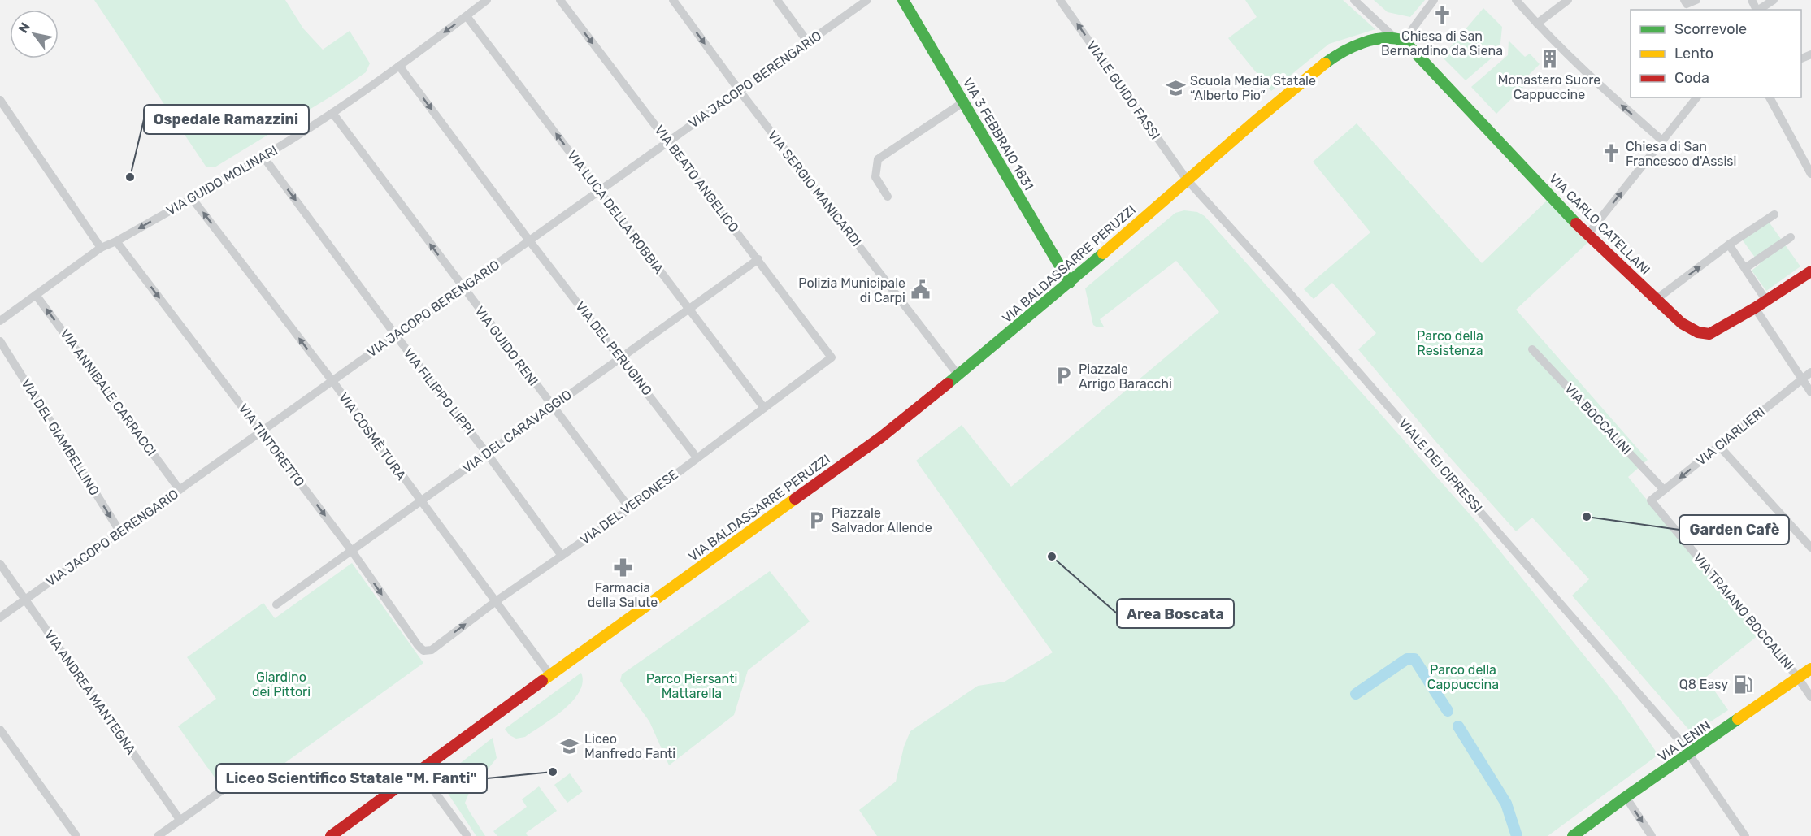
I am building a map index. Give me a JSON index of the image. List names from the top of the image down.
{
  "streets": {
    "street": [
      "VIA JACOPO BERENGARIO",
      "VIALE GUIDO FASSI",
      "VIA 3 FEBBRAIO 1831",
      "VIA BEATO ANGELICO",
      "VIA GUIDO MOLINARI",
      "VIA SERGIO MANICARDI",
      "VIA LUCA DELLA ROBBIA",
      "VIA CARLO CATELLANI",
      "VIA BALDASSARRE PERUZZI",
      "VIA GUIDO RENI",
      "VIA DEL PERUGINO",
      "VIA FILIPPO LIPPI",
      "VIA ANNIBALE CARRACCI",
      "VIA BOCCALINI",
      "VIA DEL CARAVAGGIO",
      "VIA COSMÈ TURA",
      "VIA CIARLIERI",
      "VIA DEL GIAMBELLINO",
      "VIA TINTORETTO",
      "VIALE DEI CIPRESSI",
      "VIA DEL VERONESE",
      "VIA TRAIANO BOCCALINI",
      "VIA ANDREA MANTEGNA",
      "VIA LENIN"
    ]
  },
  "crossings": [
    ["VIA JACOPO BERENGARIO", "VIA BEATO ANGELICO"],
    ["VIA JACOPO BERENGARIO", "VIA SERGIO MANICARDI"],
    ["VIA JACOPO BERENGARIO", "VIA LUCA DELLA ROBBIA"],
    ["VIA JACOPO BERENGARIO", "VIA GUIDO RENI"],
    ["VIA JACOPO BERENGARIO", "VIA DEL PERUGINO"],
    ["VIA JACOPO BERENGARIO", "VIA FILIPPO LIPPI"],
    ["VIA JACOPO BERENGARIO", "VIA ANNIBALE CARRACCI"],
    ["VIA JACOPO BERENGARIO", "VIA COSMÈ TURA"],
    ["VIA JACOPO BERENGARIO", "VIA DEL GIAMBELLINO"],
    ["VIA JACOPO BERENGARIO", "VIA TINTORETTO"],
    ["VIA JACOPO BERENGARIO", "VIA ANDREA MANTEGNA"],
    ["VIALE GUIDO FASSI", "VIA BALDASSARRE PERUZZI"],
    ["VIALE GUIDO FASSI", "VIALE DEI CIPRESSI"],
    ["VIA 3 FEBBRAIO 1831", "VIA BALDASSARRE PERUZZI"],
    ["VIA BEATO ANGELICO", "VIA DEL CARAVAGGIO"],
    ["VIA BEATO ANGELICO", "VIA DEL VERONESE"],
    ["VIA GUIDO MOLINARI", "VIA LUCA DELLA ROBBIA"],
    ["VIA GUIDO MOLINARI", "VIA GUIDO RENI"],
    ["VIA GUIDO MOLINARI", "VIA DEL PERUGINO"],
    ["VIA GUIDO MOLINARI", "VIA FILIPPO LIPPI"],
    ["VIA GUIDO MOLINARI", "VIA ANNIBALE CARRACCI"],
    ["VIA GUIDO MOLINARI", "VIA COSMÈ TURA"],
    ["VIA GUIDO MOLINARI", "VIA TINTORETTO"],
    ["VIA SERGIO MANICARDI", "VIA BALDASSARRE PERUZZI"],
    ["VIA LUCA DELLA ROBBIA", "VIA DEL CARAVAGGIO"],
    ["VIA LUCA DELLA ROBBIA", "VIA DEL VERONESE"],
    ["VIA BALDASSARRE PERUZZI", "VIA COSMÈ TURA"],
    ["VIA BALDASSARRE PERUZZI", "VIALE DEI CIPRESSI"],
    ["VIA GUIDO RENI", "VIA DEL CARAVAGGIO"],
    ["VIA GUIDO RENI", "VIA DEL VERONESE"],
    ["VIA DEL PERUGINO", "VIA DEL CARAVAGGIO"],
    ["VIA DEL PERUGINO", "VIA DEL VERONESE"],
    ["VIA FILIPPO LIPPI", "VIA DEL CARAVAGGIO"],
    ["VIA FILIPPO LIPPI", "VIA DEL VERONESE"],
    ["VIA BOCCALINI", "VIA CIARLIERI"],
    ["VIA DEL CARAVAGGIO", "VIA COSMÈ TURA"],
    ["VIA DEL CARAVAGGIO", "VIA TINTORETTO"],
    ["VIA COSMÈ TURA", "VIA DEL VERONESE"],
    ["VIA CIARLIERI", "VIA TRAIANO BOCCALINI"],
    ["VIA TINTORETTO", "VIA DEL VERONESE"],
    ["VIALE DEI CIPRESSI", "VIA LENIN"],
    ["VIA TRAIANO BOCCALINI", "VIA LENIN"]
  ],
  "one_way": [
    "VIALE GUIDO FASSI",
    "VIA BEATO ANGELICO",
    "VIA LUCA DELLA ROBBIA",
    "VIA GUIDO RENI",
    "VIA DEL PERUGINO",
    "VIA FILIPPO LIPPI",
    "VIA ANNIBALE CARRACCI",
    "VIA COSMÈ TURA",
    "VIA DEL GIAMBELLINO",
    "VIA TINTORETTO"
  ],
  "parks": [
    "Parco della Resistenza",
    "Parco della Cappuccina",
    "Giardino dei Pittori",
    "Parco Piersanti Mattarella"
  ],
  "places": {
    "church": ["Chiesa di San Bernardino da Siena", "Chiesa di San Francesco d'Assisi"],
    "building": ["Monastero Suore Cappuccine"],
    "school or university": ["Scuola Media Statale “Alberto Pio”", "Liceo Manfredo Fanti"],
    "other": [
      "Ospedale Ramazzini",
      "Garden Cafè",
      "Area Boscata",
      "Liceo Scientifico Statale \"M. Fanti\""
    ],
    "public building": ["Polizia Municipale di Carpi"],
    "parking": ["Piazzale Arrigo Baracchi", "Piazzale Salvador Allende"],
    "pharmacy": ["Farmacia della Salute"],
    "fuel station": ["Q8 Easy"]
  },
  "legend": ["Scorrevole", "Lento", "Coda"],
  "north": "top left"
}
